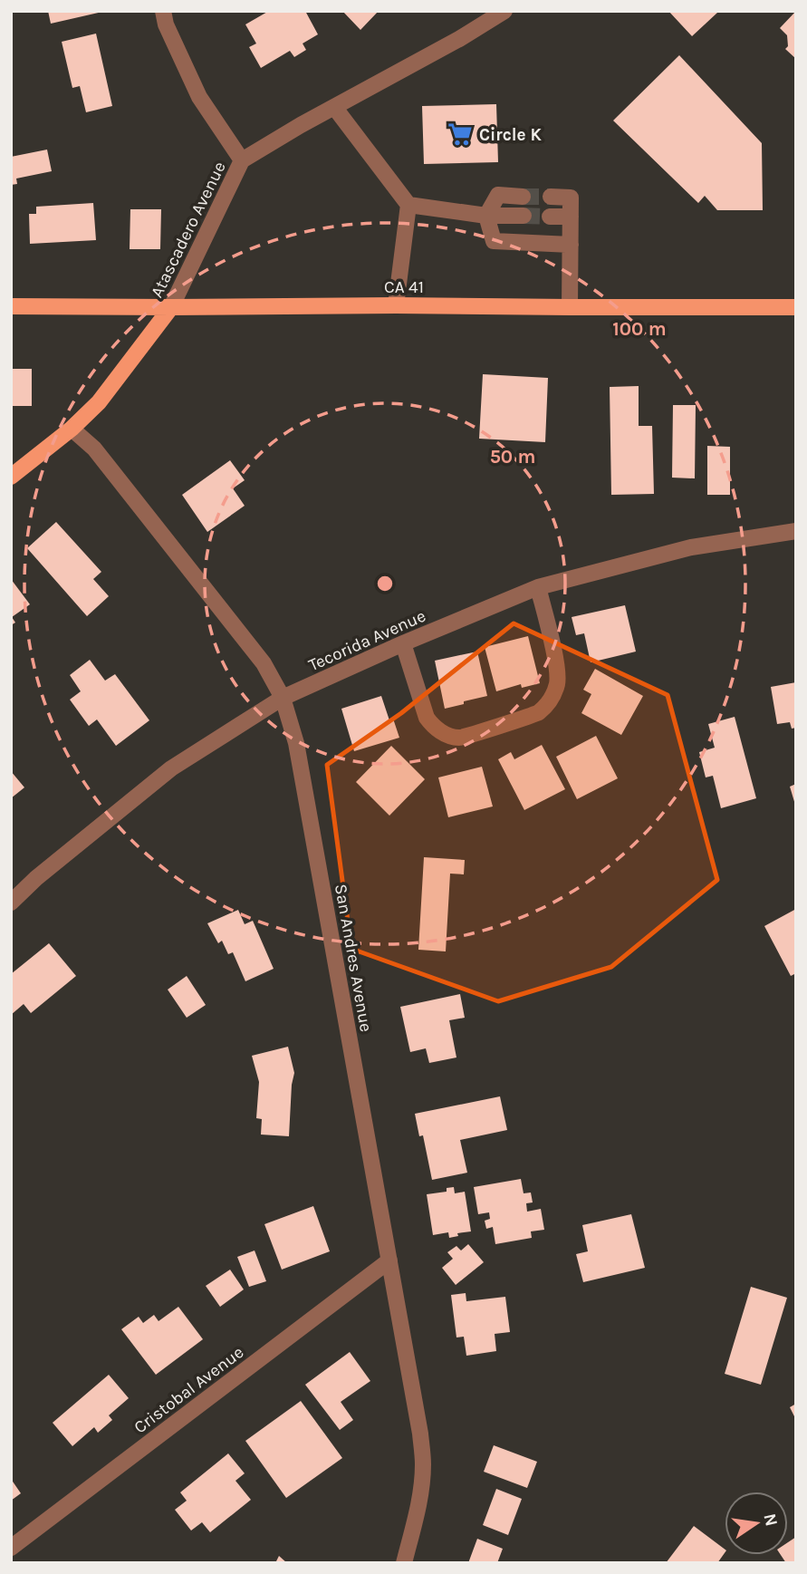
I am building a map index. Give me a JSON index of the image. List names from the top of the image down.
{
  "streets": {
    "main road": ["Atascadero Avenue", "CA 41"],
    "street": ["Tecorida Avenue", "San Andres Avenue", "Cristobal Avenue"]
  },
  "crossings": [
    ["Atascadero Avenue", "CA 41"],
    ["Atascadero Avenue", "San Andres Avenue"],
    ["Tecorida Avenue", "San Andres Avenue"],
    ["San Andres Avenue", "Cristobal Avenue"]
  ],
  "places": {
    "supermarket": ["Circle K"]
  },
  "north": "right",
  "rings": ["100 m", "50 m"]
}
